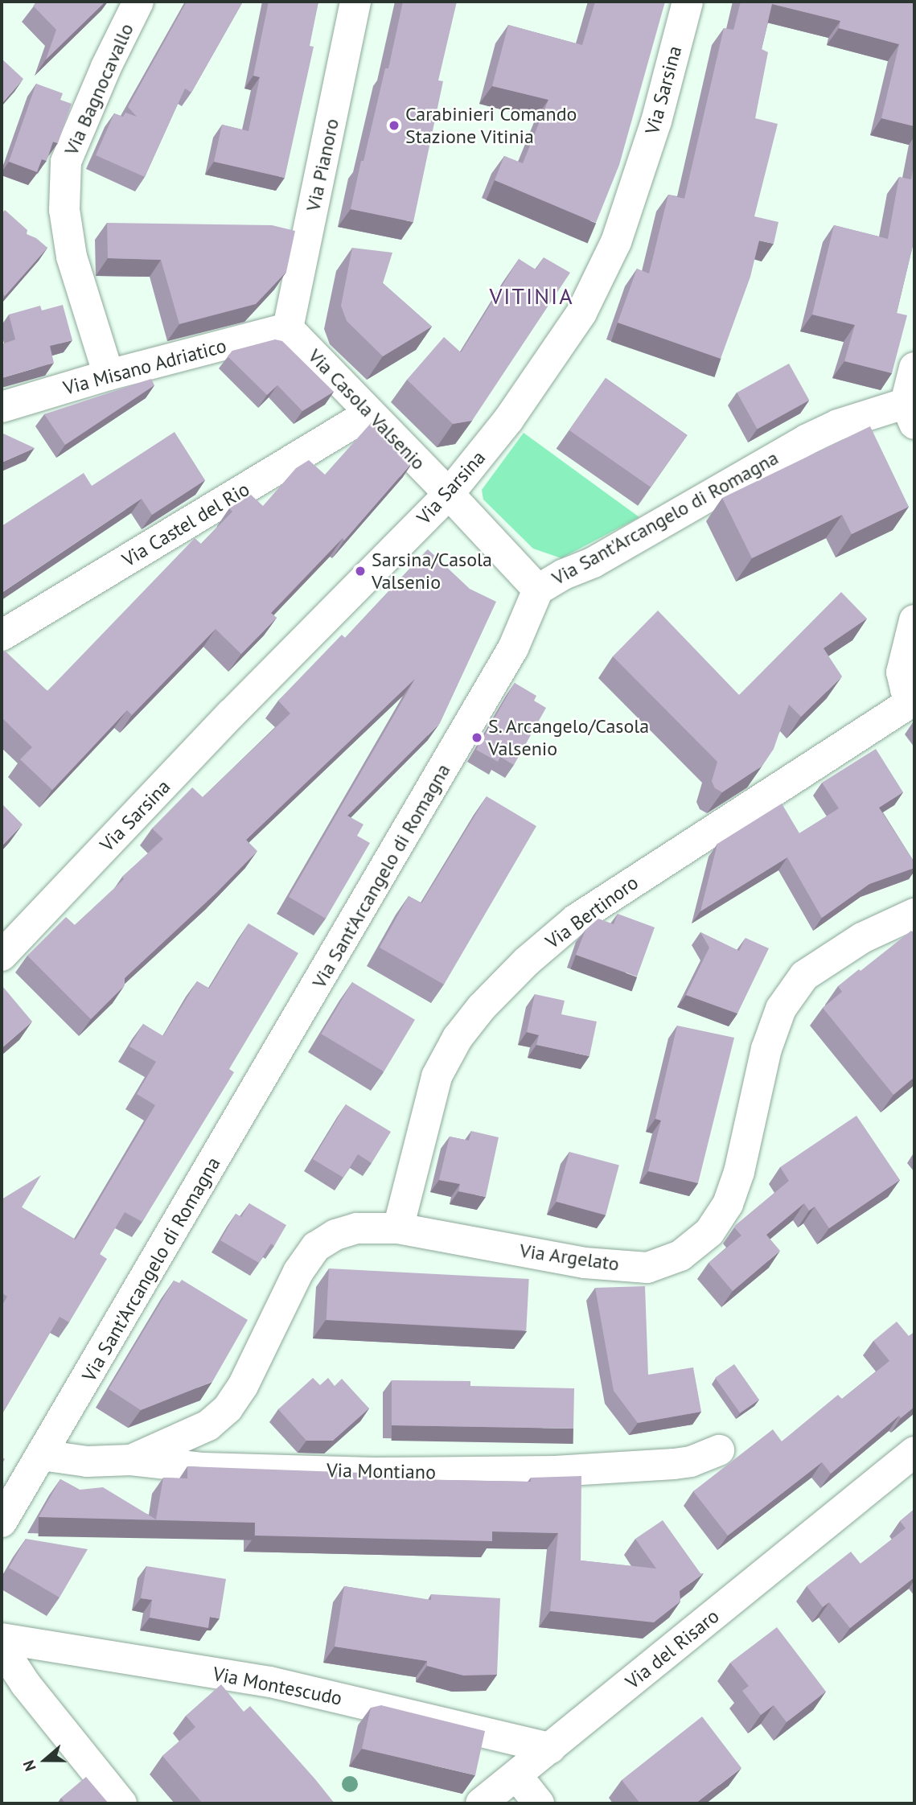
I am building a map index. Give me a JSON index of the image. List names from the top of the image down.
{
  "streets": {
    "street": [
      "Via Bagnocavallo",
      "Via Sarsina",
      "Via Pianoro",
      "Via Misano Adriatico",
      "Via Casola Valsenio",
      "Via Sant'Arcangelo di Romagna",
      "Via Castel del Rio",
      "Via Bertinoro",
      "Via Argelato",
      "Via Montiano",
      "Via del Risaro",
      "Via Montescudo"
    ]
  },
  "crossings": [
    ["Via Bagnocavallo", "Via Misano Adriatico"],
    ["Via Sarsina", "Via Casola Valsenio"],
    ["Via Pianoro", "Via Misano Adriatico"],
    ["Via Pianoro", "Via Casola Valsenio"],
    ["Via Misano Adriatico", "Via Casola Valsenio"],
    ["Via Casola Valsenio", "Via Sant'Arcangelo di Romagna"],
    ["Via Casola Valsenio", "Via Castel del Rio"],
    ["Via Sant'Arcangelo di Romagna", "Via Montiano"],
    ["Via Bertinoro", "Via Argelato"],
    ["Via Argelato", "Via Montiano"],
    ["Via del Risaro", "Via Montescudo"]
  ],
  "districts": ["VITINIA"],
  "places": ["Carabinieri Comando Stazione Vitinia", "Sarsina/Casola Valsenio", "S. Arcangelo/Casola Valsenio"],
  "north": "left"
}
